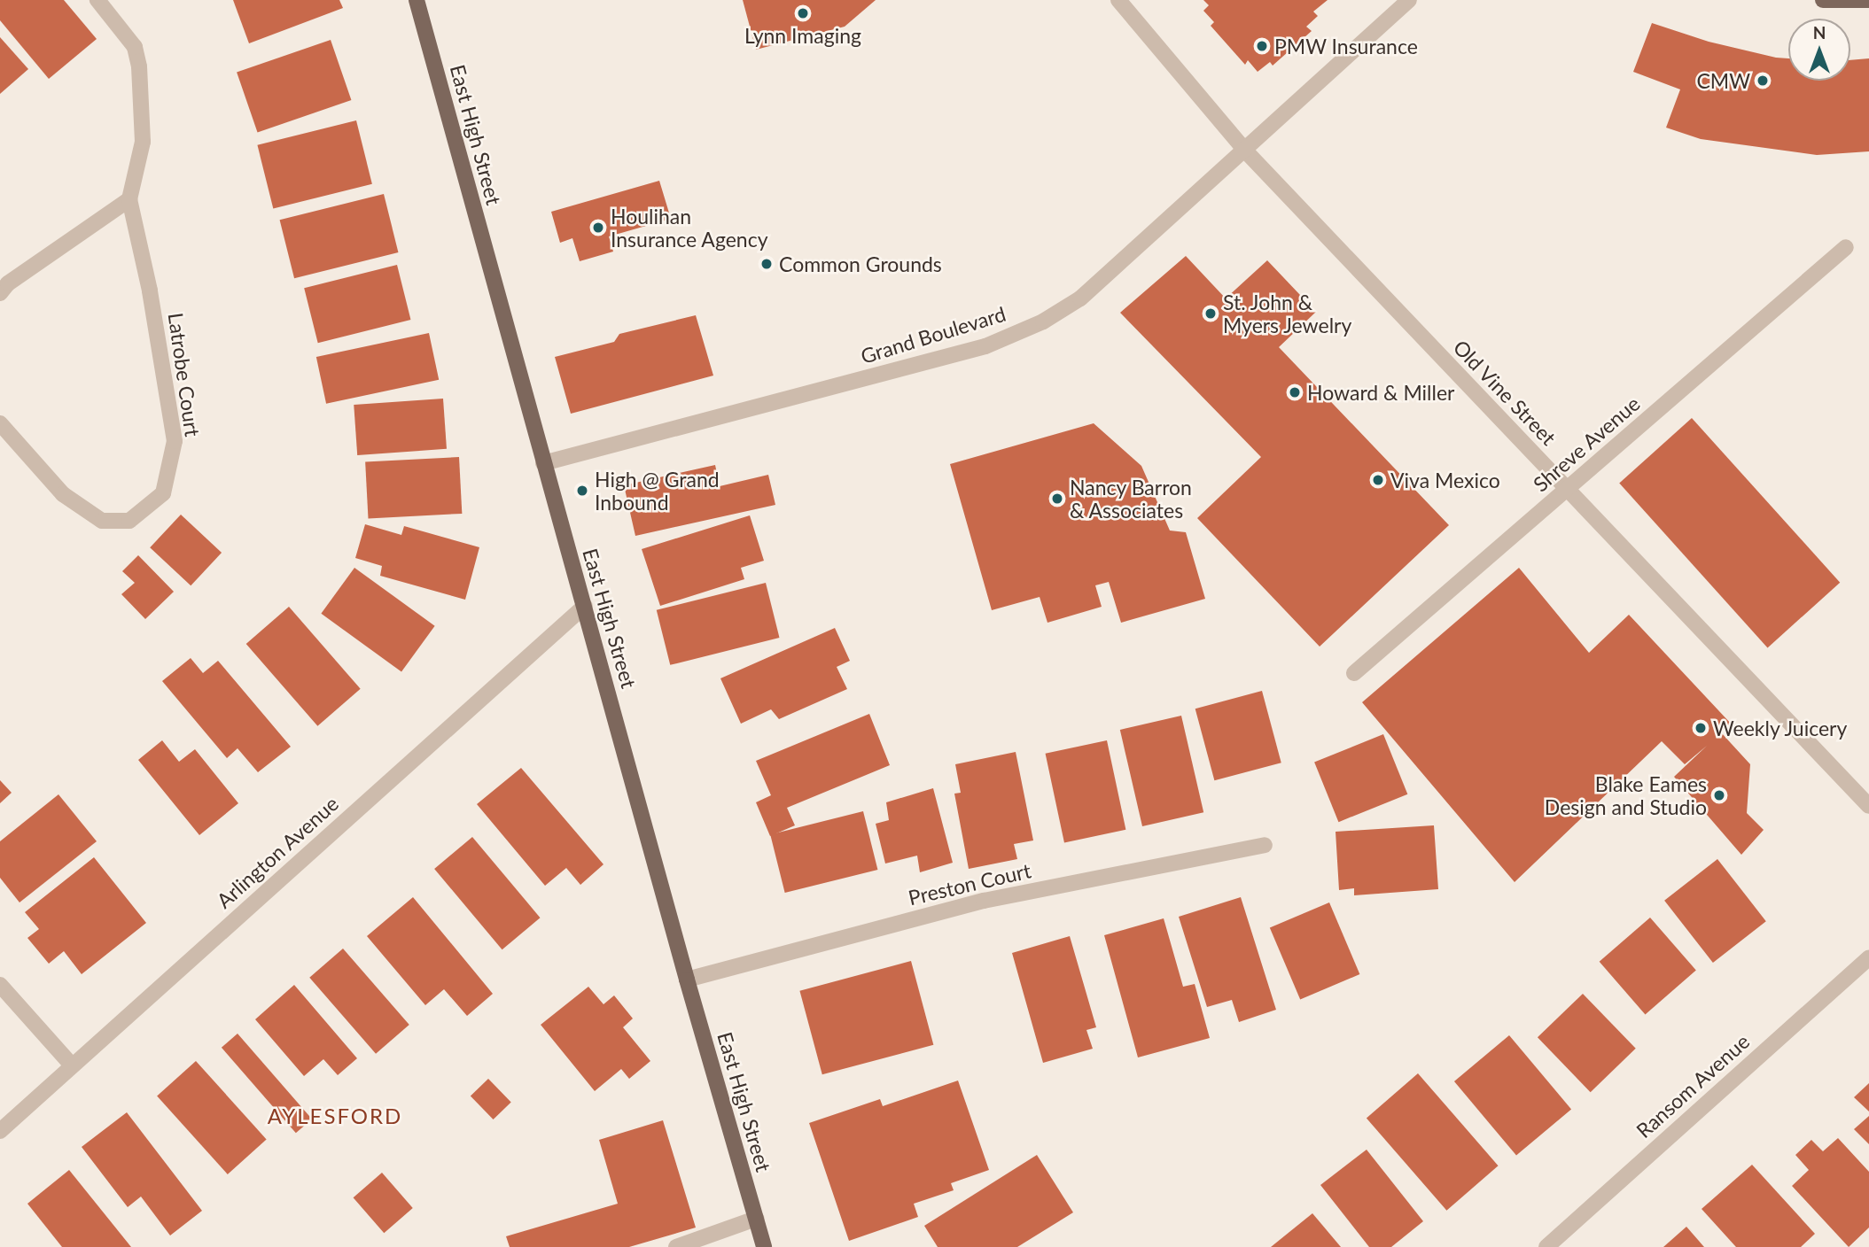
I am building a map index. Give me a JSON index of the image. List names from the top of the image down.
{
  "streets": {
    "main road": ["East High Street"],
    "street": [
      "Grand Boulevard",
      "Latrobe Court",
      "Old Vine Street",
      "Shreve Avenue",
      "Arlington Avenue",
      "Preston Court",
      "Ransom Avenue"
    ]
  },
  "crossings": [
    ["East High Street", "Grand Boulevard"],
    ["East High Street", "Arlington Avenue"],
    ["East High Street", "Preston Court"],
    ["Grand Boulevard", "Old Vine Street"],
    ["Old Vine Street", "Shreve Avenue"]
  ],
  "districts": ["AYLESFORD"],
  "places": [
    "Lynn Imaging",
    "PMW Insurance",
    "CMW",
    "Houlihan Insurance Agency",
    "Common Grounds",
    "St. John & Myers Jewelry",
    "Howard & Miller",
    "Viva Mexico",
    "High @ Grand Inbound",
    "Nancy Barron & Associates",
    "Weekly Juicery",
    "Blake Eames Design and Studio"
  ],
  "north": "top"
}
